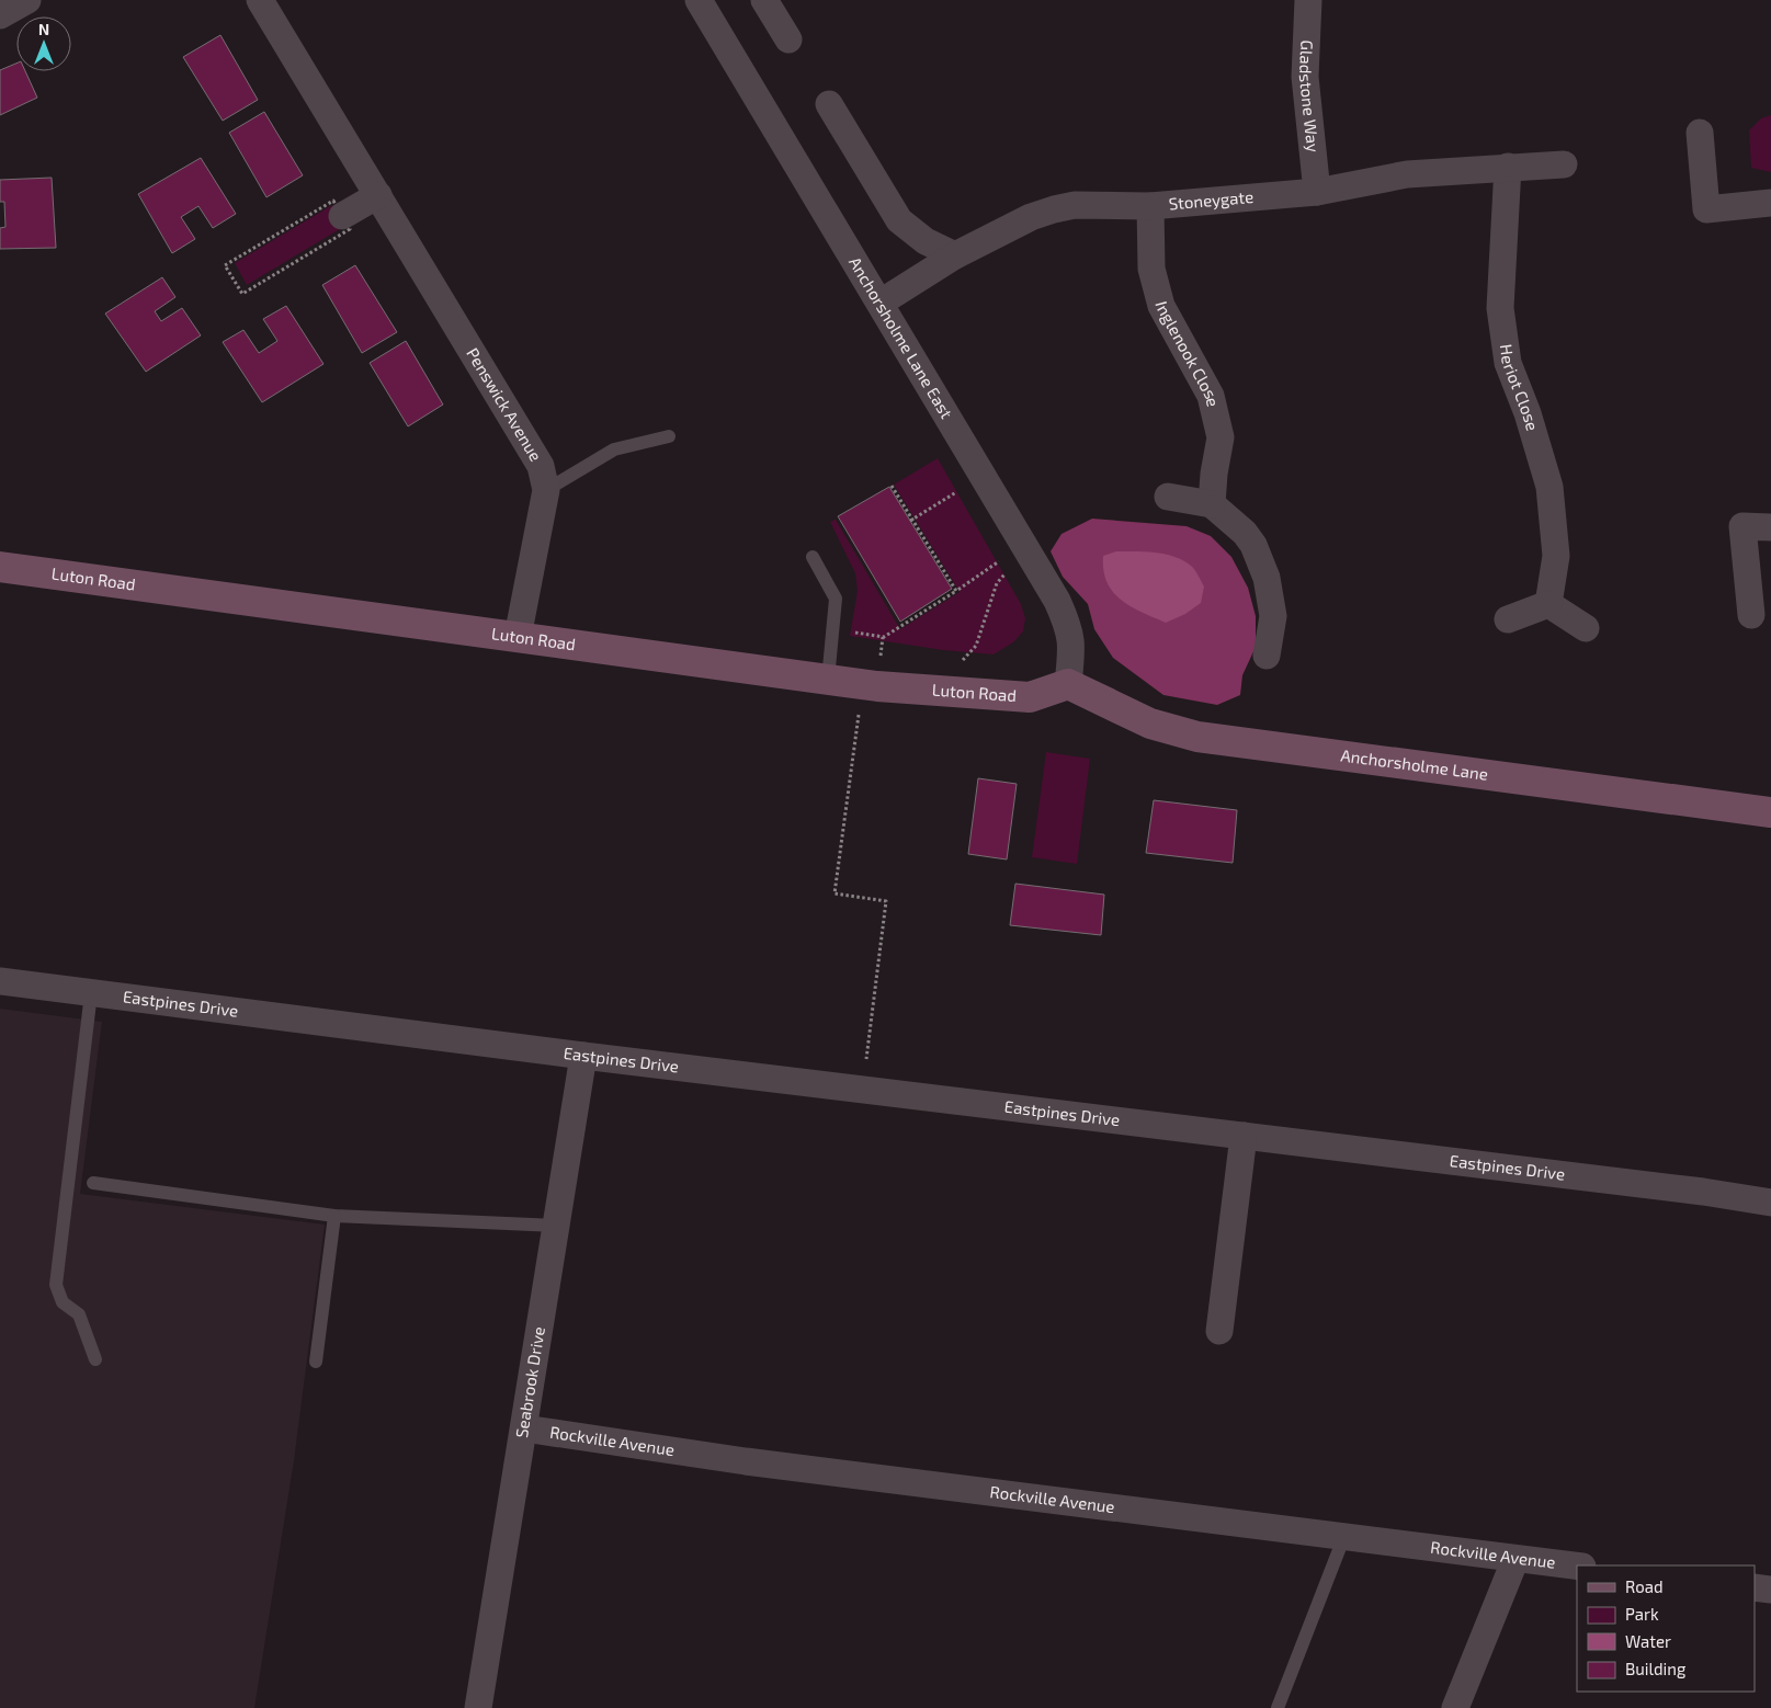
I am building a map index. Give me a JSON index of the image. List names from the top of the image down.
{
  "streets": {
    "street": [
      "Gladstone Way",
      "Stoneygate",
      "Anchorsholme Lane East",
      "Inglenook Close",
      "Heriot Close",
      "Penswick Avenue",
      "Luton Road",
      "Anchorsholme Lane",
      "Eastpines Drive",
      "Seabrook Drive",
      "Rockville Avenue"
    ]
  },
  "crossings": [
    ["Gladstone Way", "Stoneygate"],
    ["Stoneygate", "Anchorsholme Lane East"],
    ["Stoneygate", "Inglenook Close"],
    ["Stoneygate", "Heriot Close"],
    ["Anchorsholme Lane East", "Luton Road"],
    ["Anchorsholme Lane East", "Anchorsholme Lane"],
    ["Penswick Avenue", "Luton Road"],
    ["Luton Road", "Anchorsholme Lane"],
    ["Eastpines Drive", "Seabrook Drive"],
    ["Seabrook Drive", "Rockville Avenue"]
  ],
  "legend": [
    "Road",
    "Park",
    "Water",
    "Building"
  ],
  "north": "top"
}
